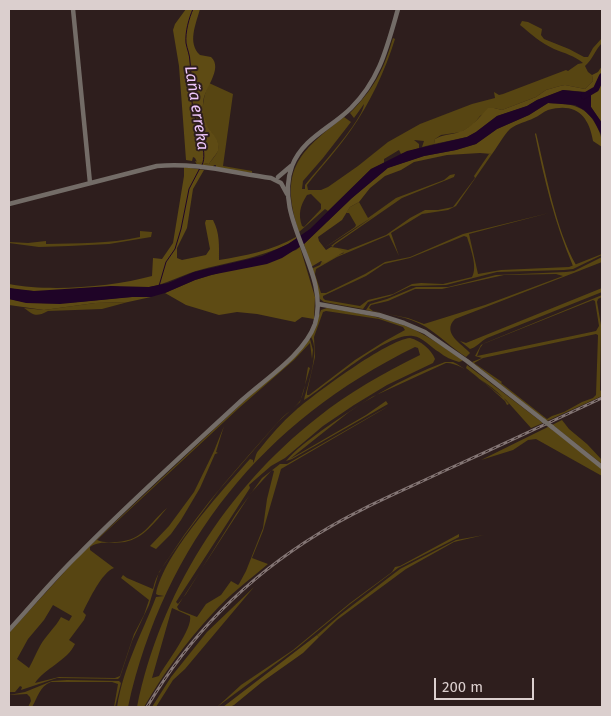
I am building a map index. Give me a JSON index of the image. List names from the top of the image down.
{
  "water": ["Laña erreka"],
  "scale_bar": "200 m"
}
